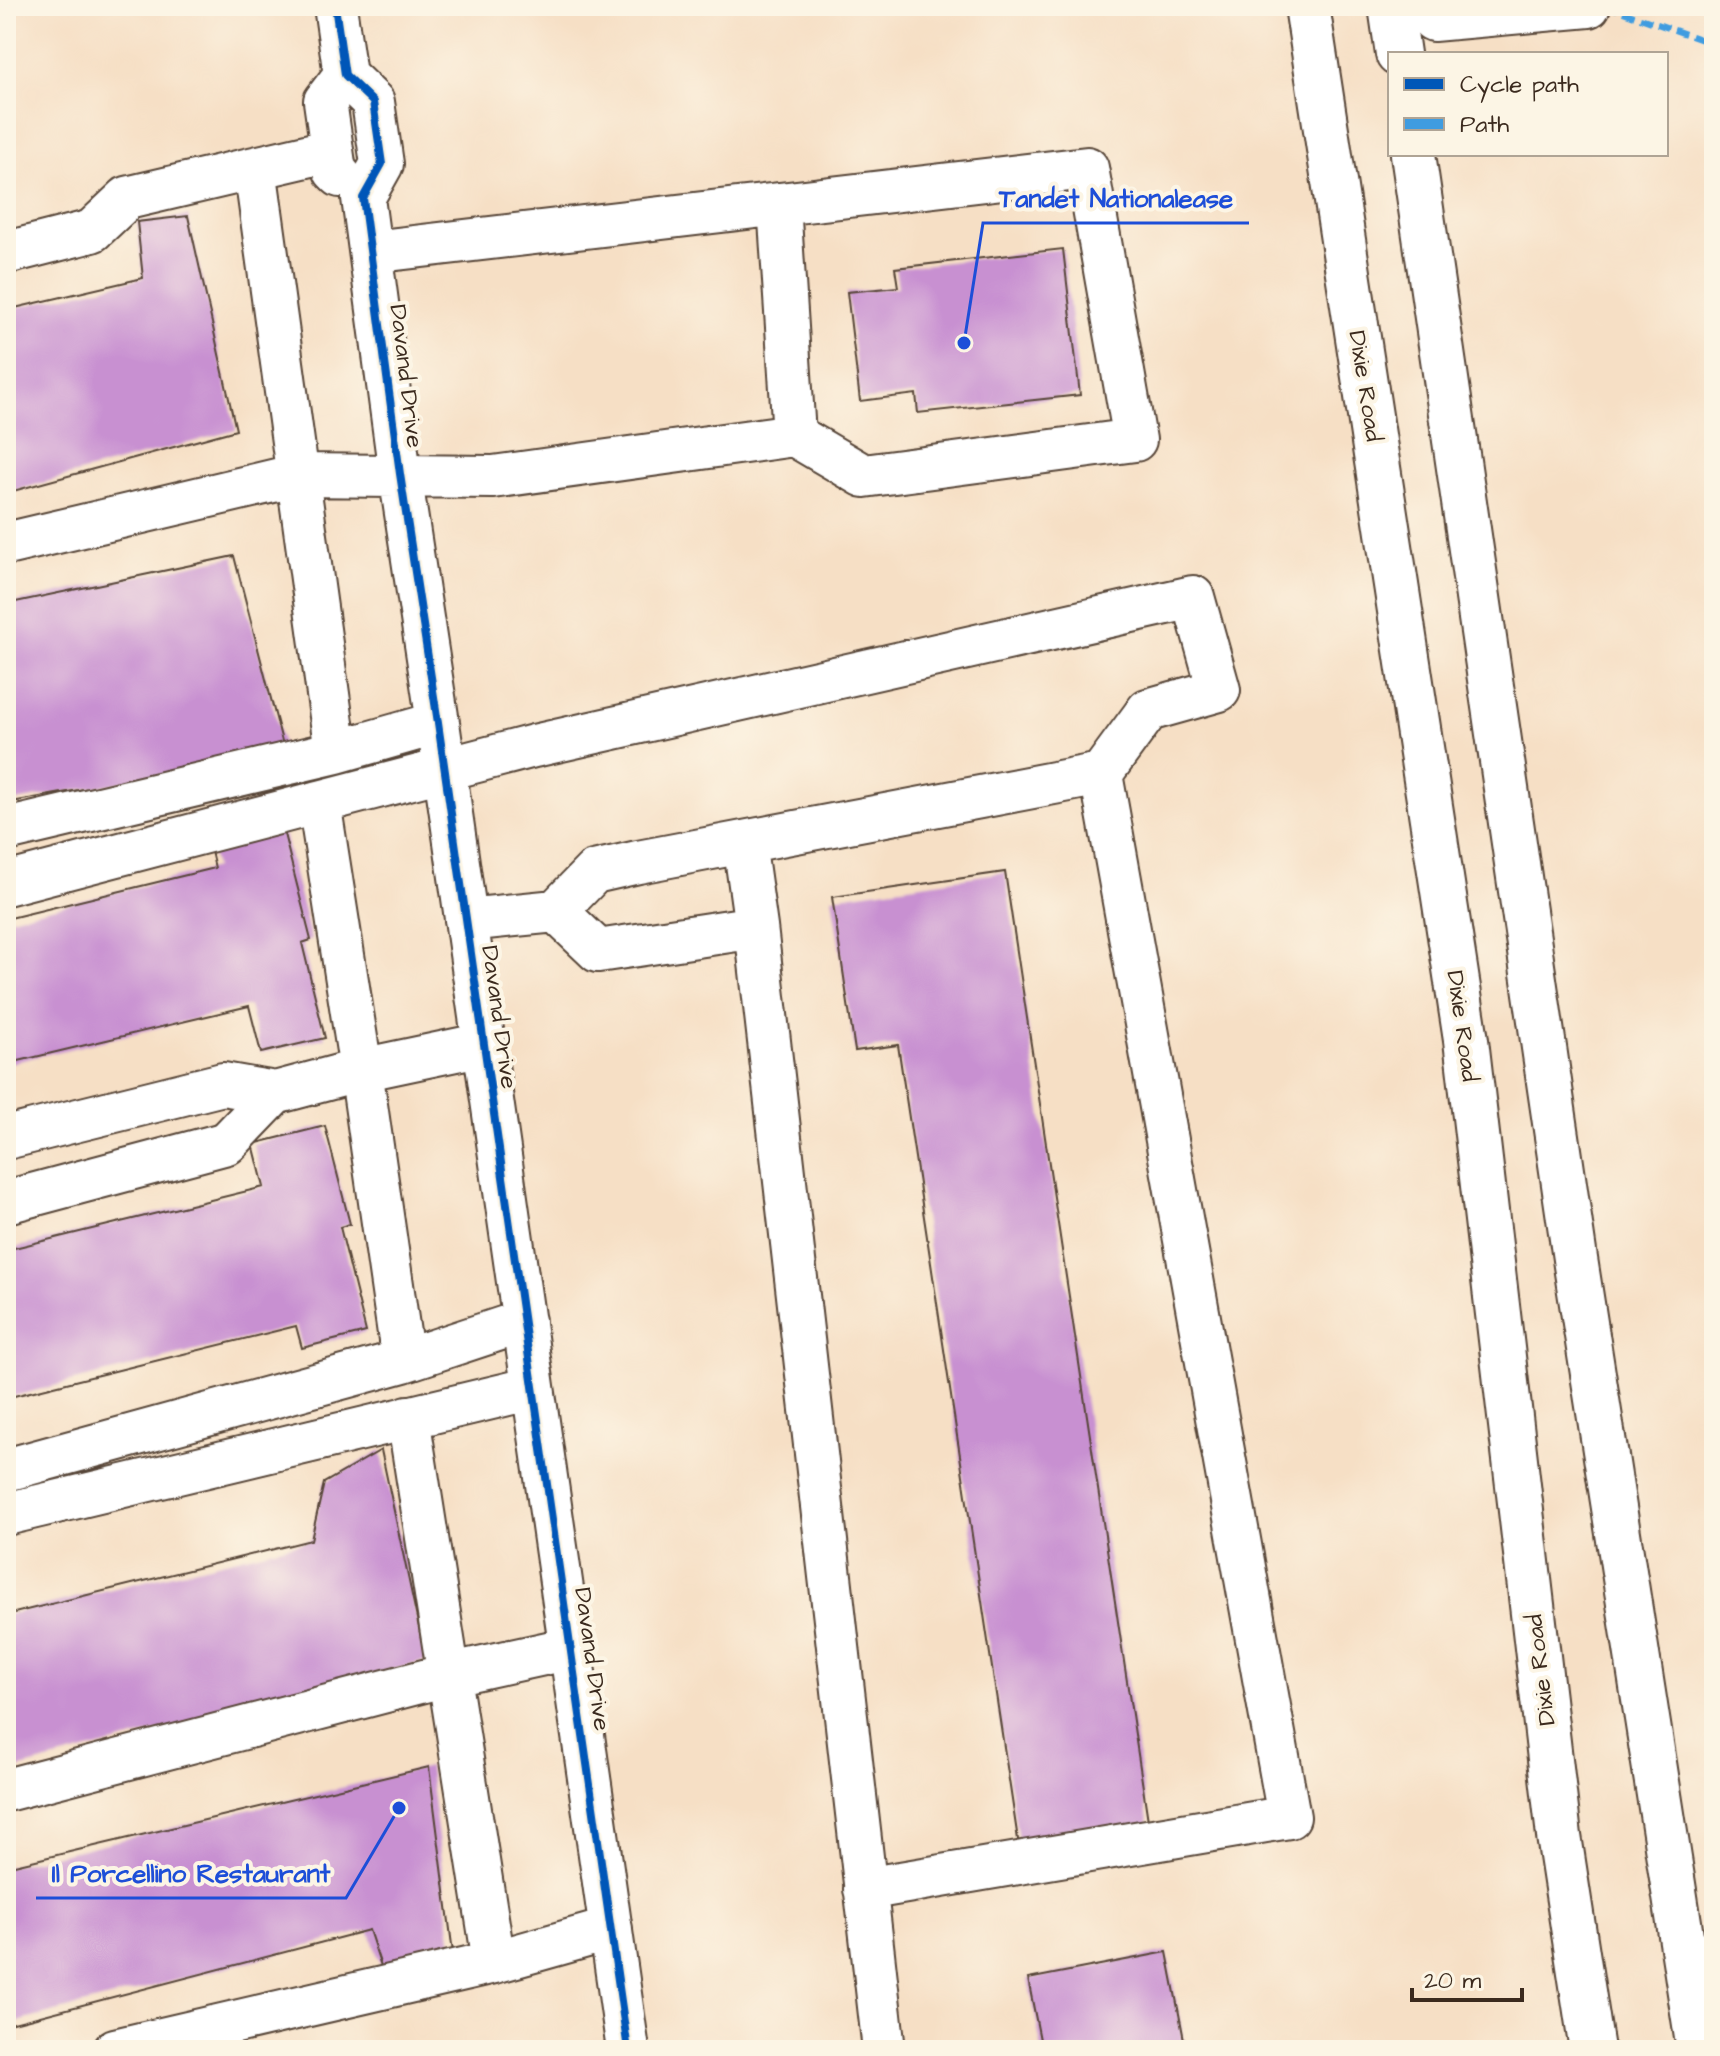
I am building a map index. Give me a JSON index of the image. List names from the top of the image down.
{
  "streets": {
    "main road": ["Dixie Road"],
    "street": ["Davand Drive"]
  },
  "places": ["Tandet Nationalease", "Il Porcellino Restaurant"],
  "legend": ["Cycle path", "Path"],
  "scale_bar": "20 m"
}
